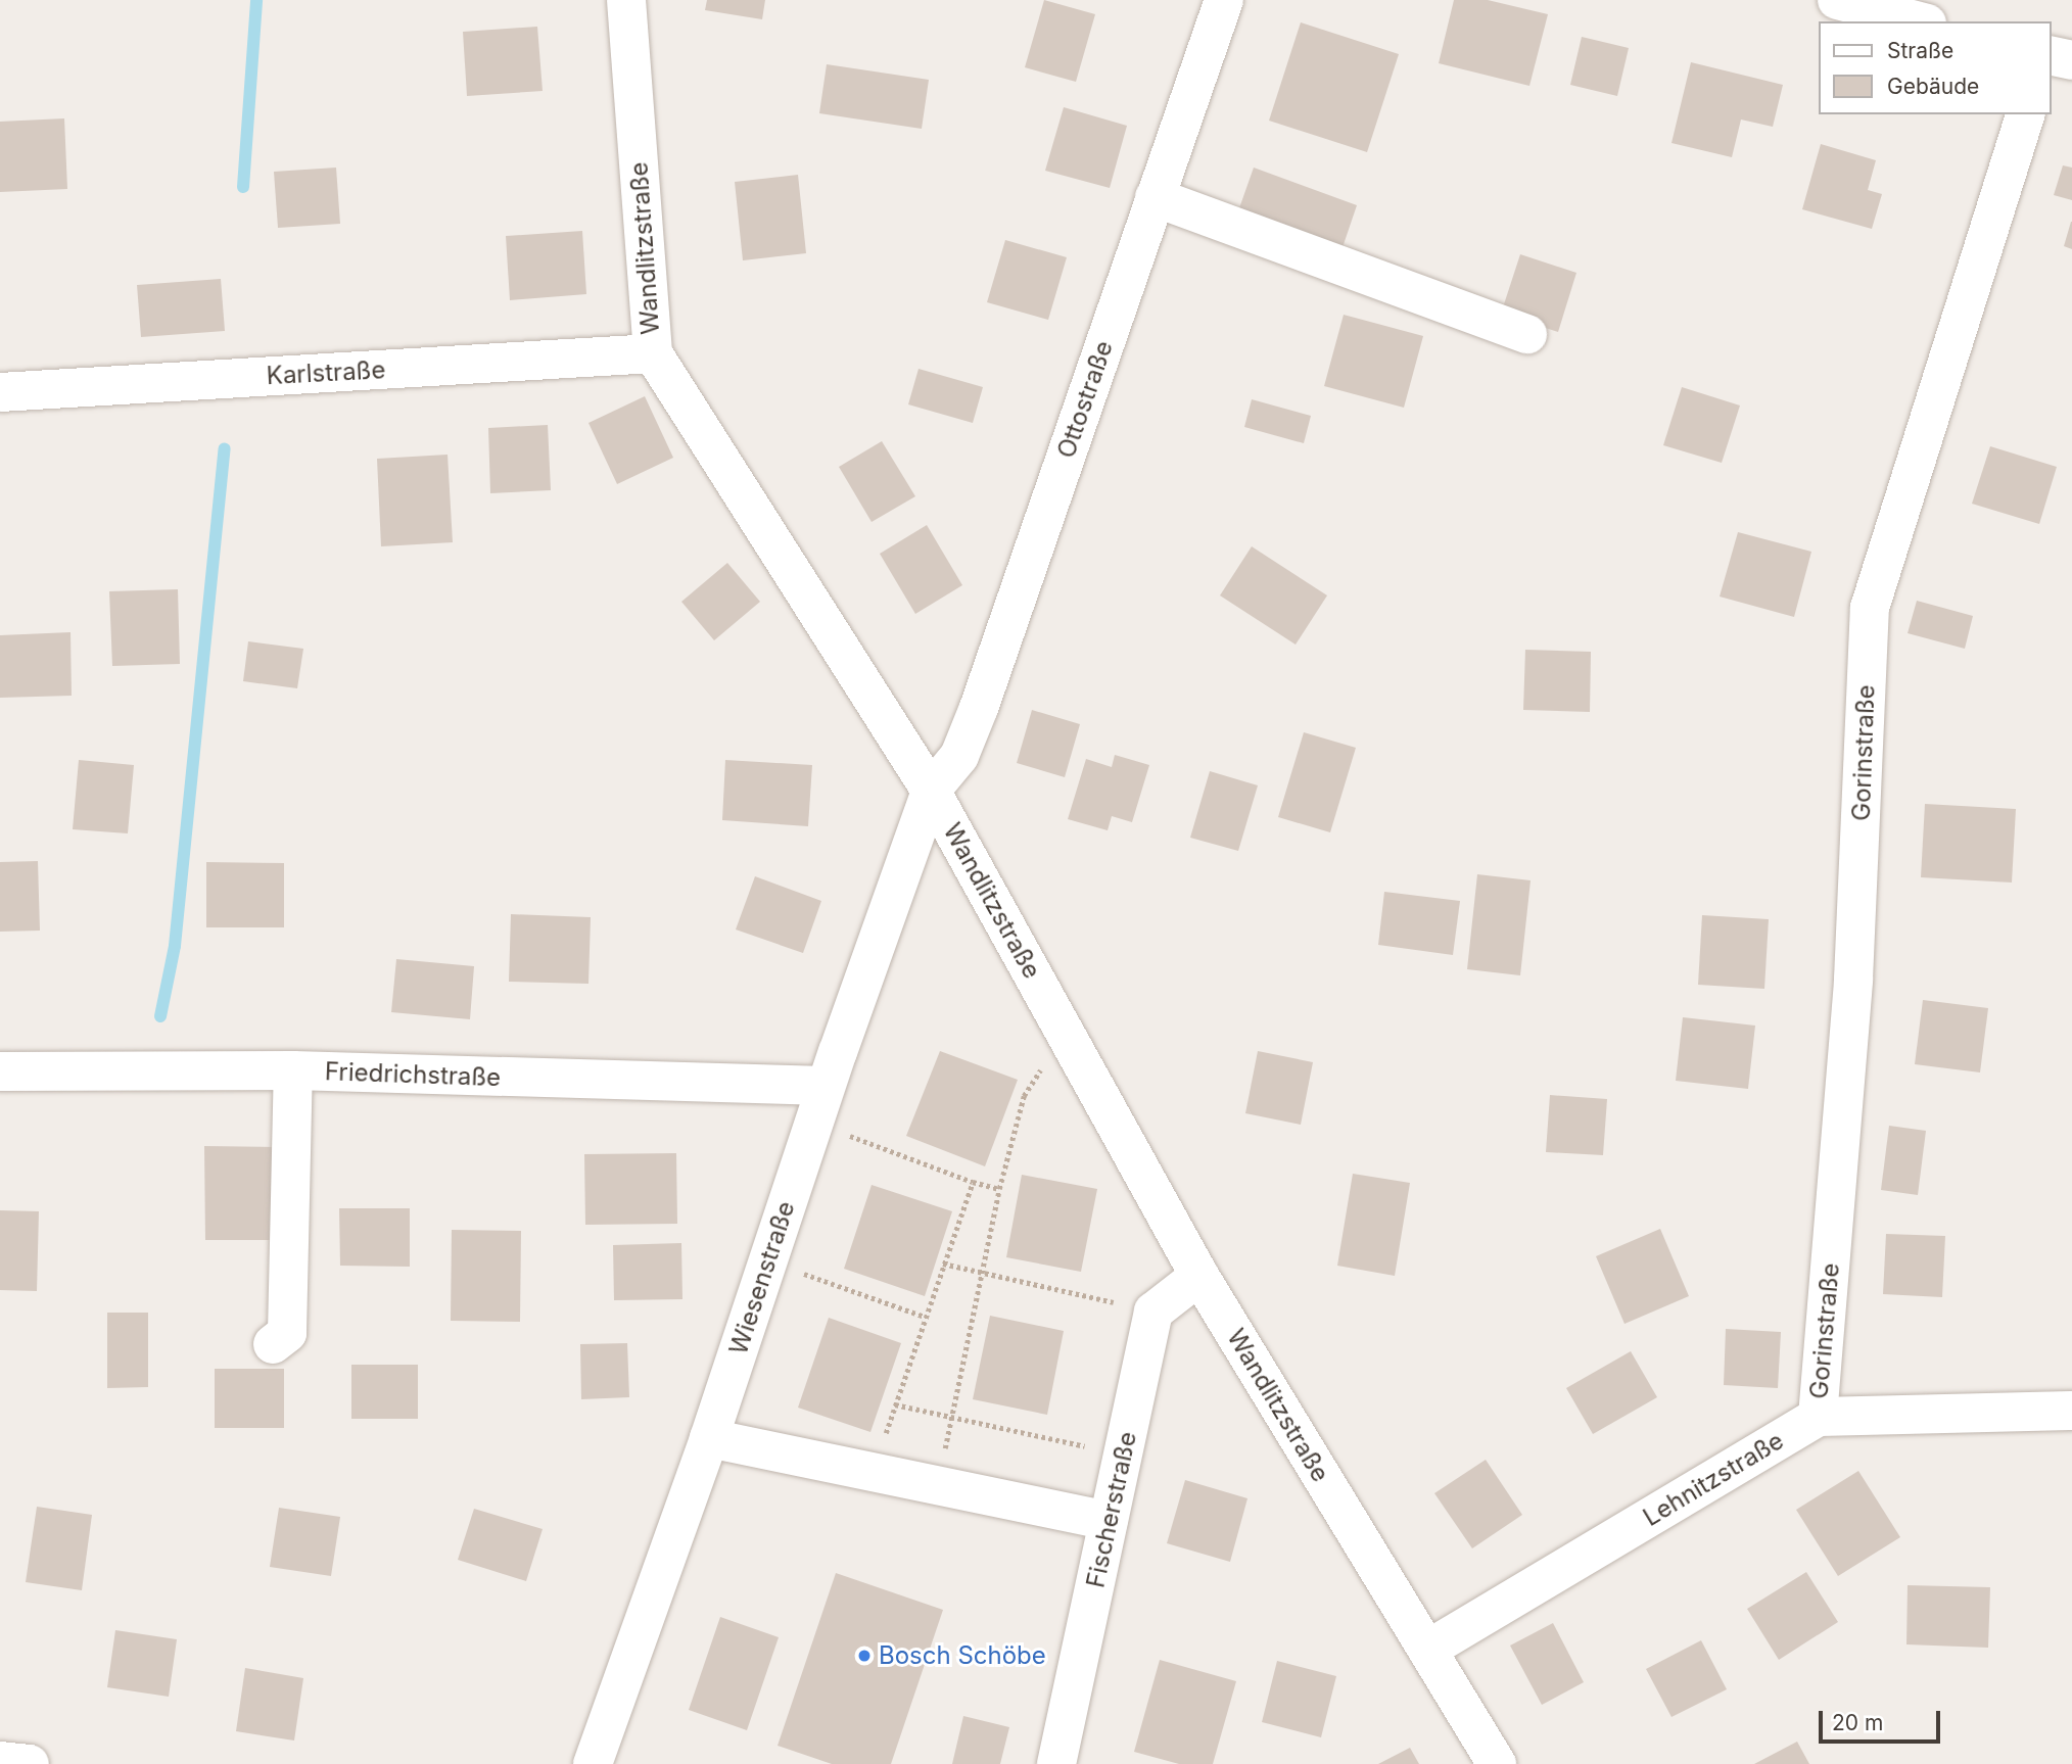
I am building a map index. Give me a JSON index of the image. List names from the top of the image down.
{
  "streets": {
    "street": [
      "Wandlitzstraße",
      "Karlstraße",
      "Ottostraße",
      "Gorinstraße",
      "Friedrichstraße",
      "Wiesenstraße",
      "Lehnitzstraße",
      "Fischerstraße"
    ]
  },
  "crossings": [
    ["Wandlitzstraße", "Karlstraße"],
    ["Wandlitzstraße", "Ottostraße"],
    ["Wandlitzstraße", "Wiesenstraße"],
    ["Wandlitzstraße", "Lehnitzstraße"],
    ["Ottostraße", "Wiesenstraße"],
    ["Gorinstraße", "Lehnitzstraße"],
    ["Friedrichstraße", "Wiesenstraße"]
  ],
  "places": ["Bosch Schöbe"],
  "legend": ["Straße", "Gebäude"],
  "scale_bar": "20 m"
}
